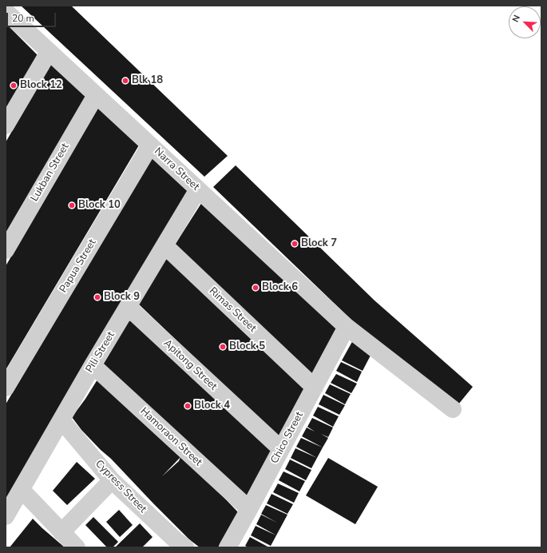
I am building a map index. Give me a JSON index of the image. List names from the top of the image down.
{
  "streets": {
    "street": [
      "Narra Street",
      "Lukban Street",
      "Papua Street",
      "Rimas Street",
      "Pili Street",
      "Apitong Street",
      "Hamoraon Street",
      "Chico Street",
      "Cypress Street"
    ]
  },
  "crossings": [
    ["Narra Street", "Lukban Street"],
    ["Narra Street", "Papua Street"],
    ["Narra Street", "Pili Street"],
    ["Narra Street", "Chico Street"],
    ["Rimas Street", "Pili Street"],
    ["Rimas Street", "Chico Street"],
    ["Pili Street", "Apitong Street"],
    ["Pili Street", "Hamoraon Street"],
    ["Pili Street", "Cypress Street"],
    ["Apitong Street", "Chico Street"],
    ["Hamoraon Street", "Chico Street"]
  ],
  "places": [
    "Blk 18",
    "Block 12",
    "Block 10",
    "Block 7",
    "Block 6",
    "Block 9",
    "Block 5",
    "Block 4"
  ],
  "scale_bar": "20 m",
  "north": "top left"
}
